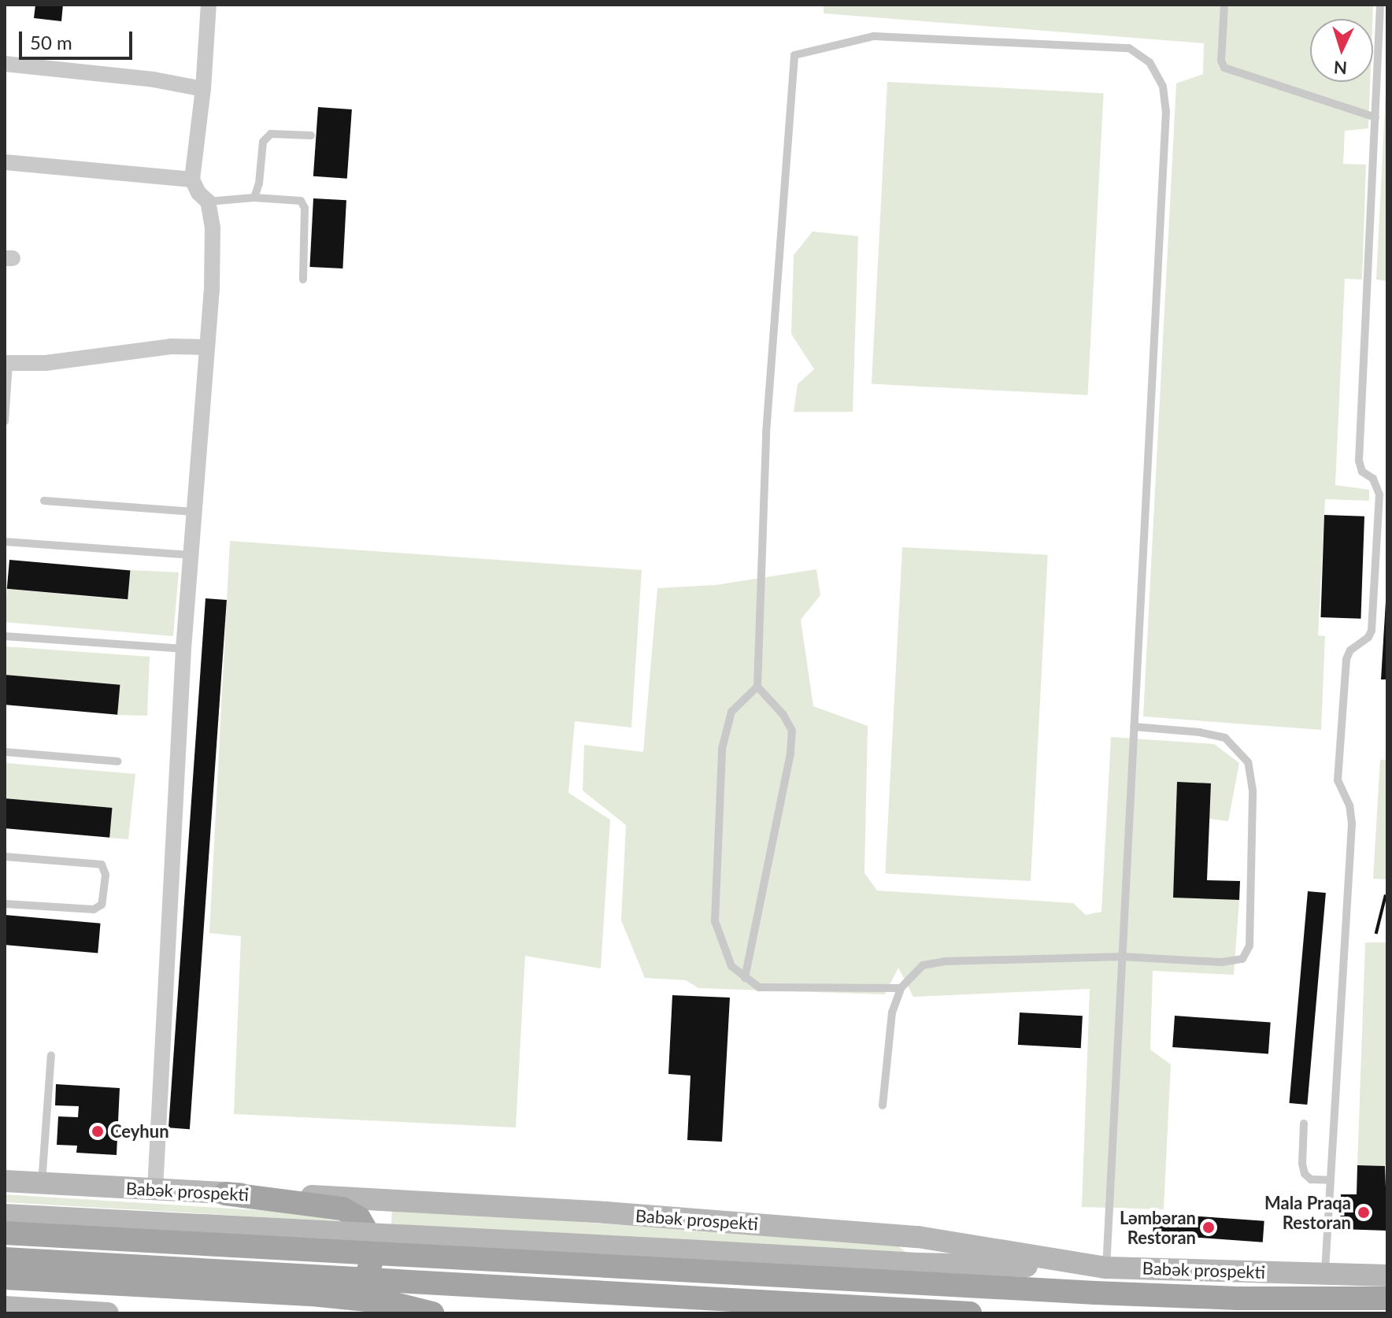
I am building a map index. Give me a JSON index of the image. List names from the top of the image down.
{
  "streets": {
    "main road": ["Babək prospekti"]
  },
  "places": ["Ceyhun", "Mala Praqa Restoran", "Ləmbəran Restoran"],
  "scale_bar": "50 m",
  "north": "bottom"
}
